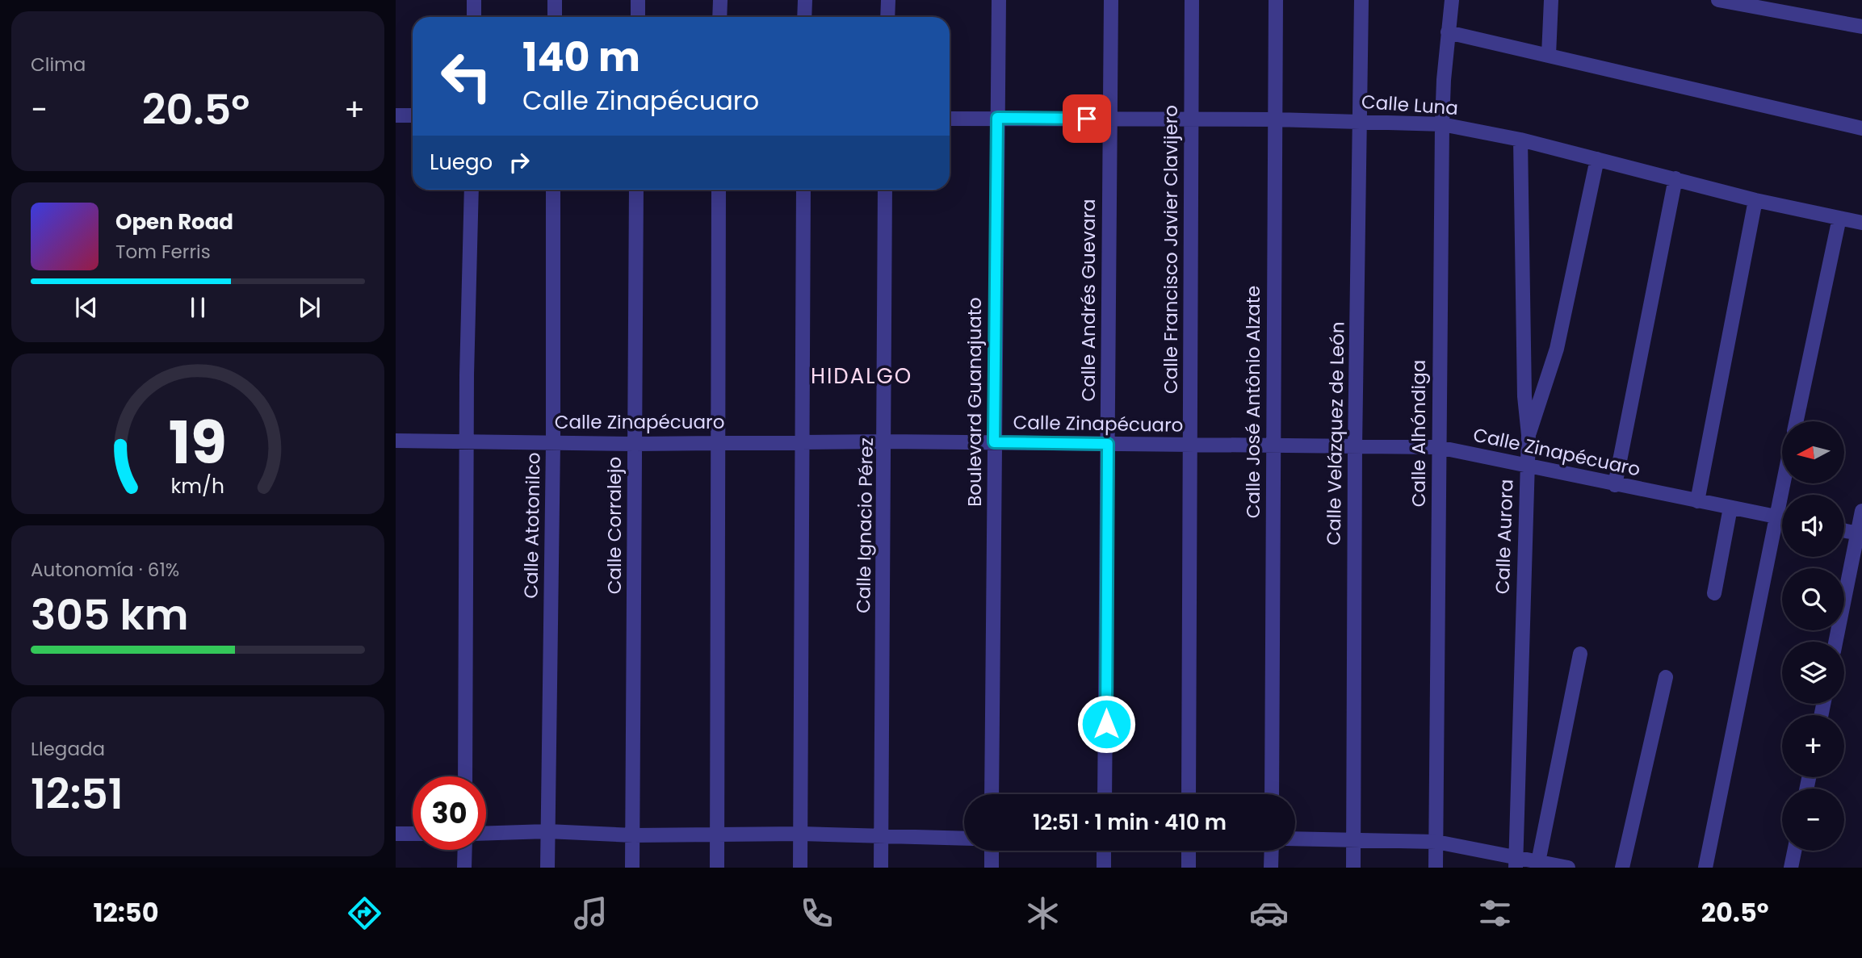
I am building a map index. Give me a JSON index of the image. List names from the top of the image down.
{
  "streets": {
    "street": [
      "Calle Luna",
      "Calle Francisco Javier Clavijero",
      "Calle Andrés Guevara",
      "Boulevard Guanajuato",
      "Calle José Antônio Alzate",
      "Calle Zinapécuaro",
      "Calle Velázquez de León",
      "Calle Alhóndiga",
      "Calle Atotonilco",
      "Calle Corralejo",
      "Calle Ignacio Pérez",
      "Calle Aurora"
    ]
  },
  "crossings": [
    ["Calle Luna", "Calle Francisco Javier Clavijero"],
    ["Calle Luna", "Calle Andrés Guevara"],
    ["Calle Luna", "Boulevard Guanajuato"],
    ["Calle Luna", "Calle José Antônio Alzate"],
    ["Calle Luna", "Calle Velázquez de León"],
    ["Calle Luna", "Calle Alhóndiga"],
    ["Calle Luna", "Calle Aurora"],
    ["Calle Francisco Javier Clavijero", "Calle Zinapécuaro"],
    ["Calle Andrés Guevara", "Calle Zinapécuaro"],
    ["Boulevard Guanajuato", "Calle Zinapécuaro"],
    ["Calle José Antônio Alzate", "Calle Zinapécuaro"],
    ["Calle Zinapécuaro", "Calle Velázquez de León"],
    ["Calle Zinapécuaro", "Calle Alhóndiga"],
    ["Calle Zinapécuaro", "Calle Atotonilco"],
    ["Calle Zinapécuaro", "Calle Corralejo"],
    ["Calle Zinapécuaro", "Calle Ignacio Pérez"],
    ["Calle Zinapécuaro", "Calle Aurora"]
  ],
  "districts": ["HIDALGO"],
  "north": "left",
  "page": {
    "tile": [
      "Clima",
      ["Autonomía · 61%", "305 km"],
      ["Llegada", "12:51"]
    ],
    "turn": ["140 m", "Calle Zinapécuaro"],
    "heat": ["−", "20.5°", "+"],
    "then": "Luego",
    "song": ["Open Road", "Tom Ferris"],
    "map_buttons": ["+", "−"],
    "limit": "30",
    "trip": "12:51 · 1 min · 410 m",
    "tabs": ["12:50", "20.5°"],
    "gauge": ["19", "km/h"]
  }
}
